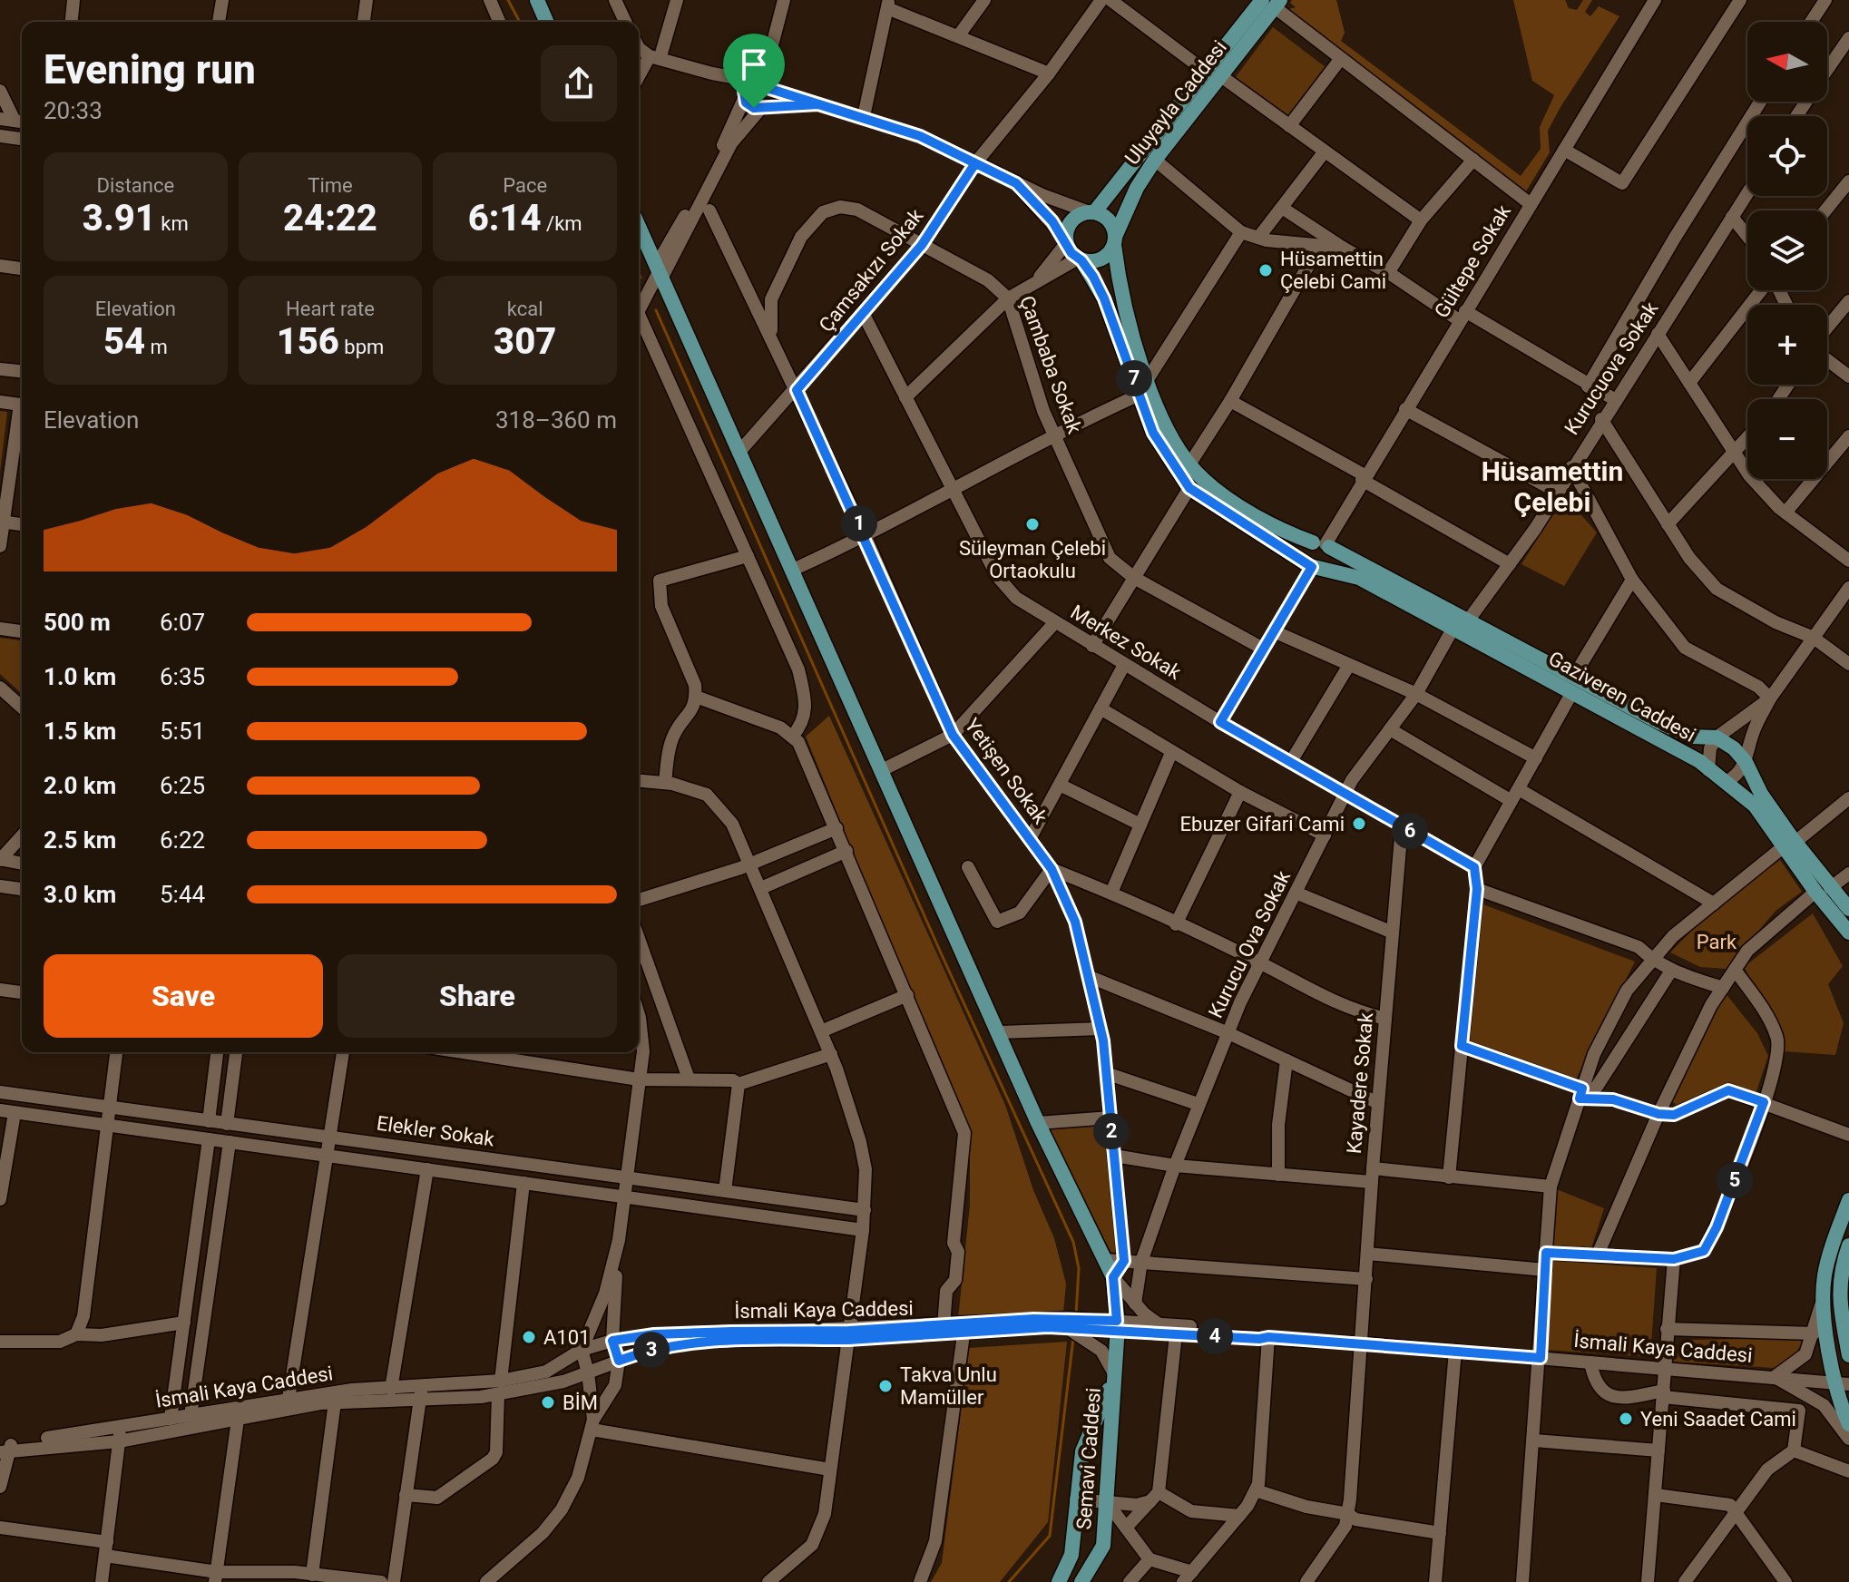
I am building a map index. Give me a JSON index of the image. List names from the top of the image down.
{
  "streets": {
    "main road": ["Uluyayla Caddesi", "Gaziveren Caddesi", "Semavi Caddesi"],
    "street": [
      "Gültepe Sokak",
      "Çamsakızı Sokak",
      "Çambaba Sokak",
      "Kurucuova Sokak",
      "Merkez Sokak",
      "Yetişen Sokak",
      "Kurucu Ova Sokak",
      "Kayadere Sokak",
      "Elekler Sokak",
      "İsmali Kaya Caddesi"
    ]
  },
  "crossings": [
    ["Uluyayla Caddesi", "Gaziveren Caddesi"],
    ["Gültepe Sokak", "Gaziveren Caddesi"],
    ["Çamsakızı Sokak", "Çambaba Sokak"],
    ["Çamsakızı Sokak", "Merkez Sokak"],
    ["Çamsakızı Sokak", "Yetişen Sokak"],
    ["Çamsakızı Sokak", "Semavi Caddesi"],
    ["Çambaba Sokak", "Yetişen Sokak"],
    ["Kurucuova Sokak", "Gaziveren Caddesi"],
    ["Merkez Sokak", "Kurucu Ova Sokak"],
    ["Merkez Sokak", "Kayadere Sokak"],
    ["Gaziveren Caddesi", "Kurucu Ova Sokak"],
    ["Kayadere Sokak", "İsmali Kaya Caddesi"],
    ["İsmali Kaya Caddesi", "Semavi Caddesi"]
  ],
  "districts": ["Hüsamettin Çelebi"],
  "parks": ["Park"],
  "places": [
    "Hüsamettin Çelebi Cami",
    "Süleyman Çelebi Ortaokulu",
    "Ebuzer Gifari Cami",
    "A101",
    "Takva Unlu Mamüller",
    "BİM",
    "Yeni Saadet Cami"
  ],
  "north": "left",
  "page": {
    "map_buttons": ["+", "−"],
    "heading": ["Evening run", "20:33"],
    "stats": [
      ["Distance", "3.91 km"],
      ["Time", "24:22"],
      ["Pace", "6:14 /km"],
      ["Elevation", "54 m"],
      ["Heart rate", "156 bpm"],
      ["kcal", "307"]
    ],
    "pins": [
      "7",
      "1",
      "6",
      "2",
      "5",
      "4",
      "3"
    ],
    "chart": ["Elevation", "318–360 m"],
    "list": [
      {
        "name": "500 m",
        "note": "6:07"
      },
      {
        "name": "1.0 km",
        "note": "6:35"
      },
      {
        "name": "1.5 km",
        "note": "5:51"
      },
      {
        "name": "2.0 km",
        "note": "6:25"
      },
      {
        "name": "2.5 km",
        "note": "6:22"
      },
      {
        "name": "3.0 km",
        "note": "5:44"
      }
    ],
    "buttons": ["Save", "Share"]
  }
}
